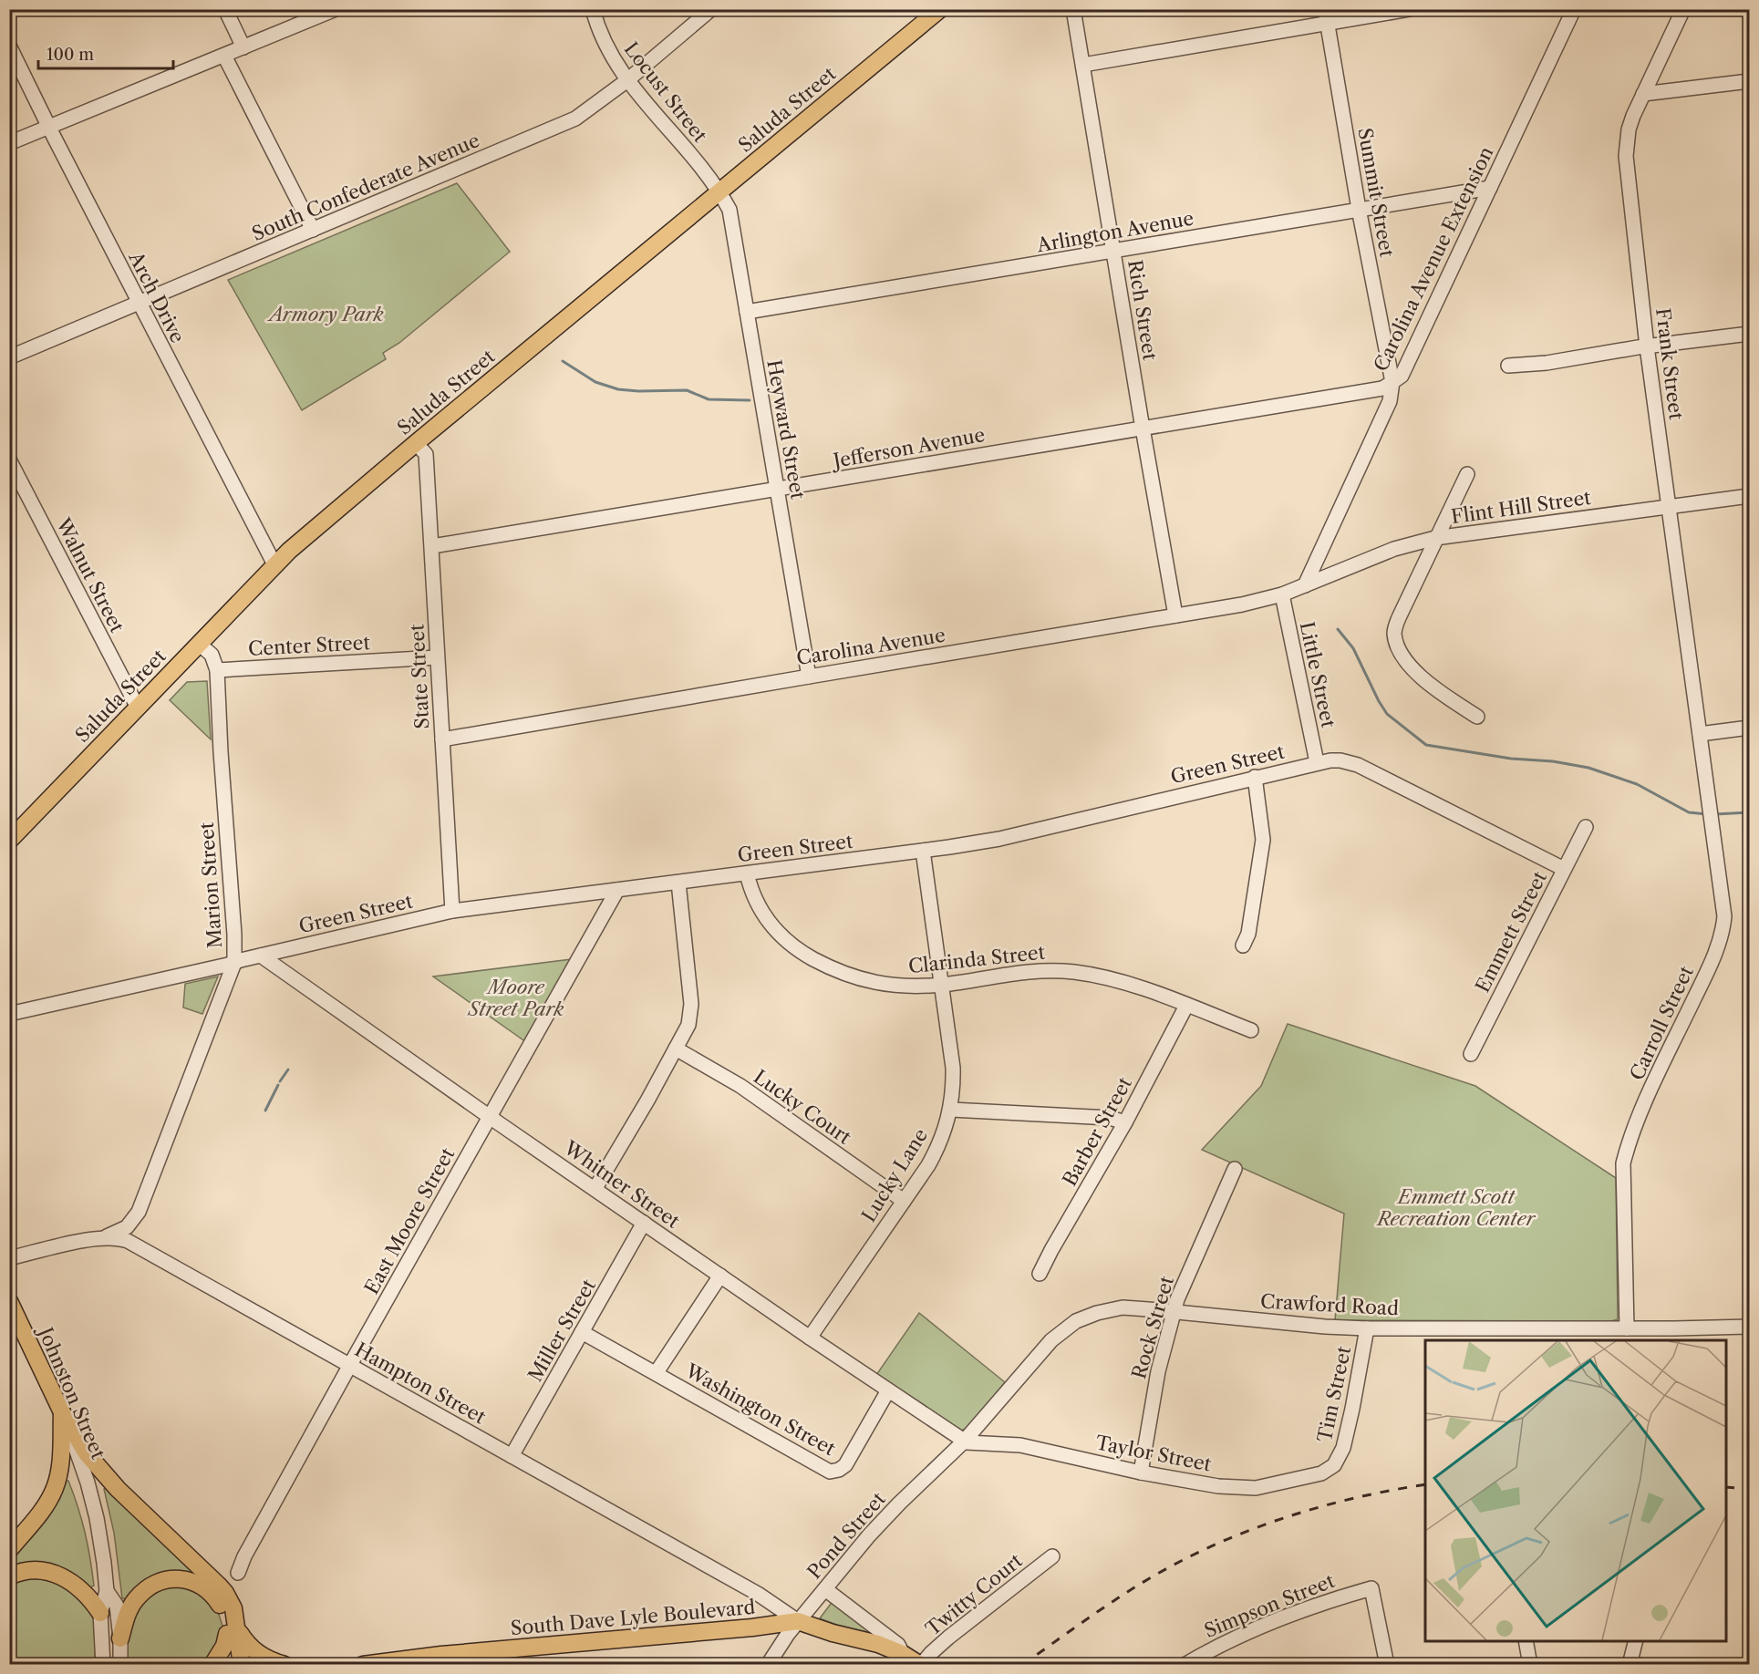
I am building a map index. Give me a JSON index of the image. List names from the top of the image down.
{
  "streets": {
    "main road": ["Saluda Street", "Johnston Street", "South Dave Lyle Boulevard"],
    "street": [
      "Locust Street",
      "South Confederate Avenue",
      "Summit Street",
      "Arlington Avenue",
      "Carolina Avenue Extension",
      "Arch Drive",
      "Rich Street",
      "Frank Street",
      "Heyward Street",
      "Jefferson Avenue",
      "Flint Hill Street",
      "Walnut Street",
      "Center Street",
      "Carolina Avenue",
      "Little Street",
      "State Street",
      "Green Street",
      "Marion Street",
      "Emmett Street",
      "Clarinda Street",
      "Carroll Street",
      "Lucky Court",
      "Barber Street",
      "Lucky Lane",
      "Whitner Street",
      "East Moore Street",
      "Crawford Road",
      "Rock Street",
      "Miller Street",
      "Hampton Street",
      "Tim Street",
      "Washington Street",
      "Taylor Street",
      "Pond Street",
      "Twitty Court",
      "Simpson Street"
    ]
  },
  "crossings": [
    ["Locust Street", "Saluda Street"],
    ["Locust Street", "South Confederate Avenue"],
    ["Locust Street", "Heyward Street"],
    ["Saluda Street", "Arch Drive"],
    ["Saluda Street", "Heyward Street"],
    ["Saluda Street", "Walnut Street"],
    ["Saluda Street", "State Street"],
    ["South Confederate Avenue", "Arch Drive"],
    ["Summit Street", "Arlington Avenue"],
    ["Summit Street", "Carolina Avenue Extension"],
    ["Summit Street", "Jefferson Avenue"],
    ["Arlington Avenue", "Carolina Avenue Extension"],
    ["Arlington Avenue", "Rich Street"],
    ["Arlington Avenue", "Heyward Street"],
    ["Carolina Avenue Extension", "Jefferson Avenue"],
    ["Carolina Avenue Extension", "Flint Hill Street"],
    ["Carolina Avenue Extension", "Carolina Avenue"],
    ["Rich Street", "Jefferson Avenue"],
    ["Rich Street", "Carolina Avenue"],
    ["Frank Street", "Flint Hill Street"],
    ["Frank Street", "Carroll Street"],
    ["Heyward Street", "Jefferson Avenue"],
    ["Heyward Street", "Carolina Avenue"],
    ["Jefferson Avenue", "State Street"],
    ["Flint Hill Street", "Carolina Avenue"],
    ["Center Street", "State Street"],
    ["Center Street", "Marion Street"],
    ["Carolina Avenue", "Little Street"],
    ["Carolina Avenue", "State Street"],
    ["Little Street", "Green Street"],
    ["State Street", "Green Street"],
    ["Green Street", "Marion Street"],
    ["Green Street", "Emmett Street"],
    ["Green Street", "Clarinda Street"],
    ["Green Street", "Lucky Lane"],
    ["Green Street", "Whitner Street"],
    ["Green Street", "East Moore Street"],
    ["Marion Street", "Hampton Street"],
    ["Clarinda Street", "Barber Street"],
    ["Clarinda Street", "Lucky Lane"],
    ["Carroll Street", "Crawford Road"],
    ["Lucky Court", "Lucky Lane"],
    ["Lucky Lane", "Whitner Street"],
    ["Whitner Street", "East Moore Street"],
    ["Whitner Street", "Crawford Road"],
    ["Whitner Street", "Miller Street"],
    ["Whitner Street", "Washington Street"],
    ["Whitner Street", "Taylor Street"],
    ["Whitner Street", "Pond Street"],
    ["East Moore Street", "Hampton Street"],
    ["Crawford Road", "Rock Street"],
    ["Crawford Road", "Tim Street"],
    ["Crawford Road", "Taylor Street"],
    ["Crawford Road", "Pond Street"],
    ["Rock Street", "Taylor Street"],
    ["Miller Street", "Hampton Street"],
    ["Miller Street", "Washington Street"],
    ["Hampton Street", "Pond Street"],
    ["Hampton Street", "South Dave Lyle Boulevard"],
    ["Tim Street", "Taylor Street"],
    ["Taylor Street", "Pond Street"],
    ["Pond Street", "South Dave Lyle Boulevard"],
    ["Twitty Court", "South Dave Lyle Boulevard"]
  ],
  "parks": ["Armory Park", "Moore Street Park", "Emmett Scott Recreation Center"],
  "scale_bar": "100 m"
}
